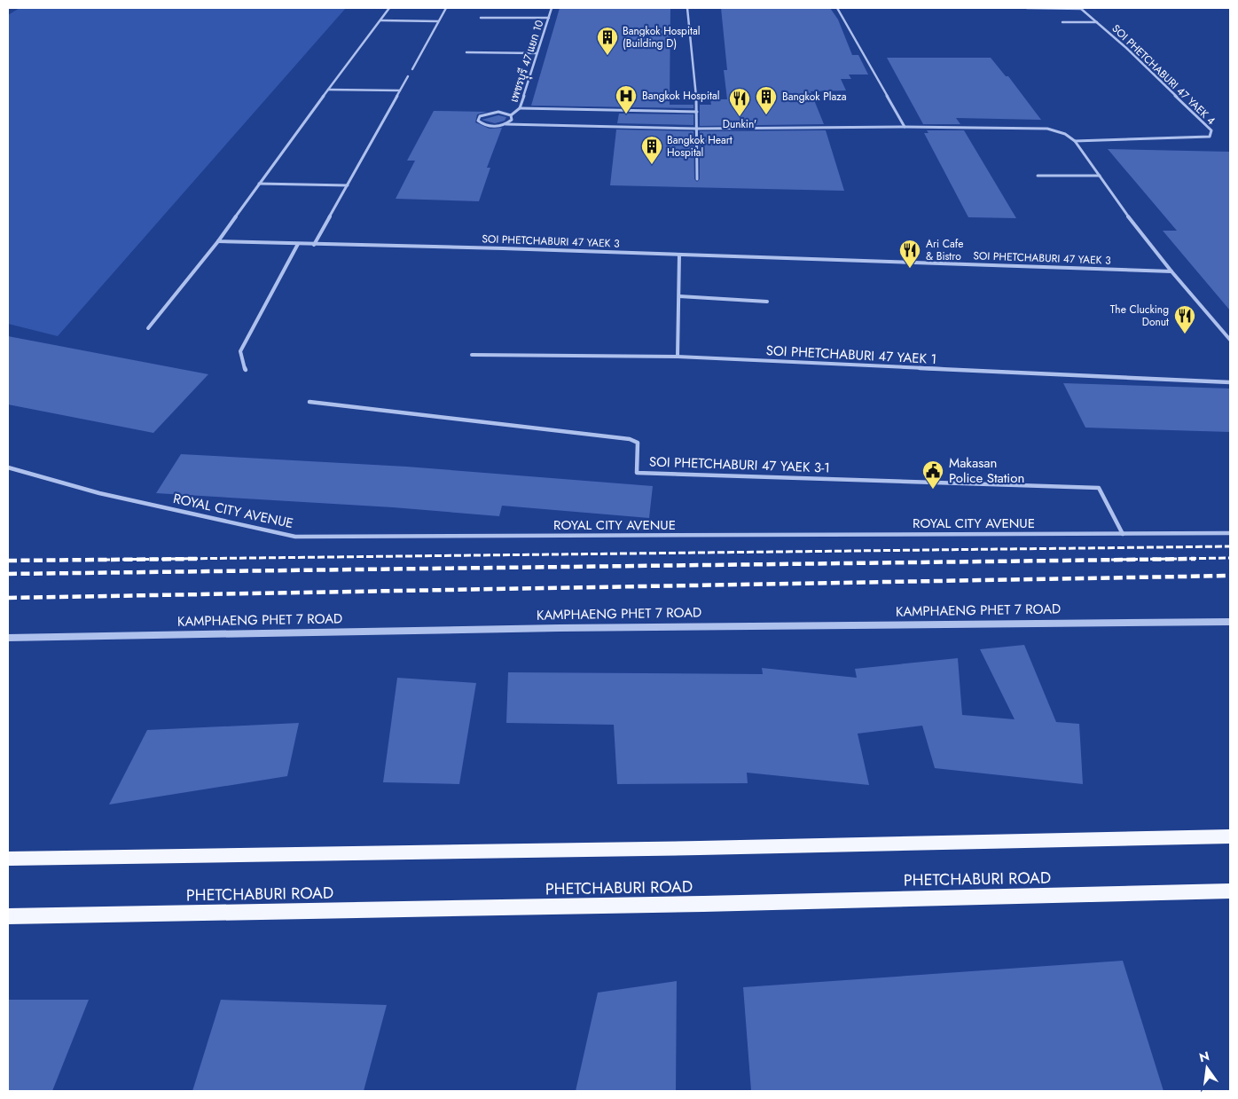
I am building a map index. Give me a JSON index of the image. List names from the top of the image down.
{
  "streets": {
    "main road": ["PHETCHABURI ROAD"],
    "street": [
      "เพชรบุุรี 47 แยก 10",
      "SOI PHETCHABURI 47 YAEK 4",
      "SOI PHETCHABURI 47 YAEK 3",
      "SOI PHETCHABURI 47 YAEK 1",
      "SOI PHETCHABURI 47 YAEK 3-1",
      "ROYAL CITY AVENUE",
      "KAMPHAENG PHET 7 ROAD"
    ]
  },
  "crossings": [
    ["SOI PHETCHABURI 47 YAEK 3-1", "ROYAL CITY AVENUE"]
  ],
  "places": {
    "building": ["Bangkok Hospital (Building D)", "Bangkok Plaza", "Bangkok Heart Hospital"],
    "hospital": ["Bangkok Hospital"],
    "restaurant": ["Dunkin'", "Ari Cafe & Bistro", "The Clucking Donut"],
    "public building": ["Makasan Police Station"]
  },
  "north": "top"
}
